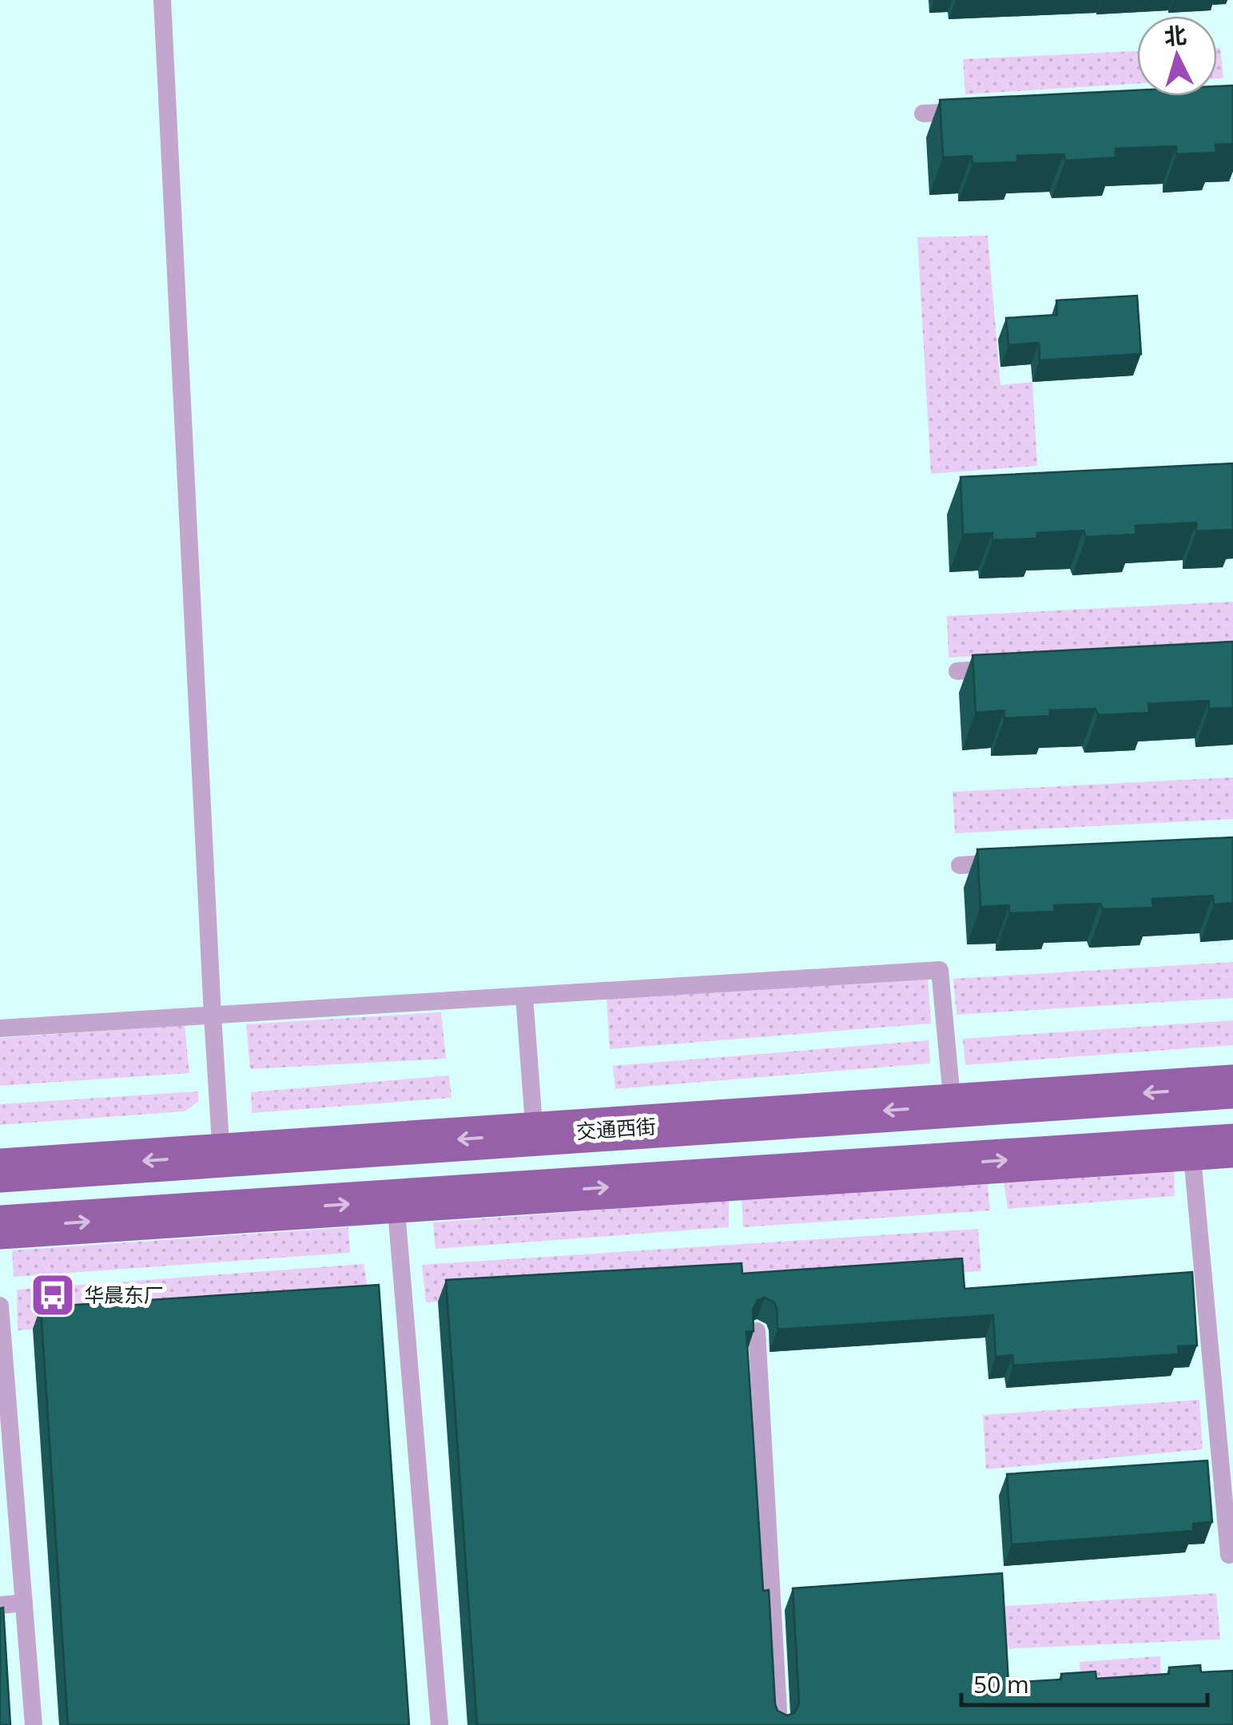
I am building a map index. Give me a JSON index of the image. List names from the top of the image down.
{
  "streets": {
    "main road": ["交通西街"]
  },
  "places": {
    "bus stop": ["华晨东厂"]
  },
  "scale_bar": "50 m",
  "north": "top"
}
